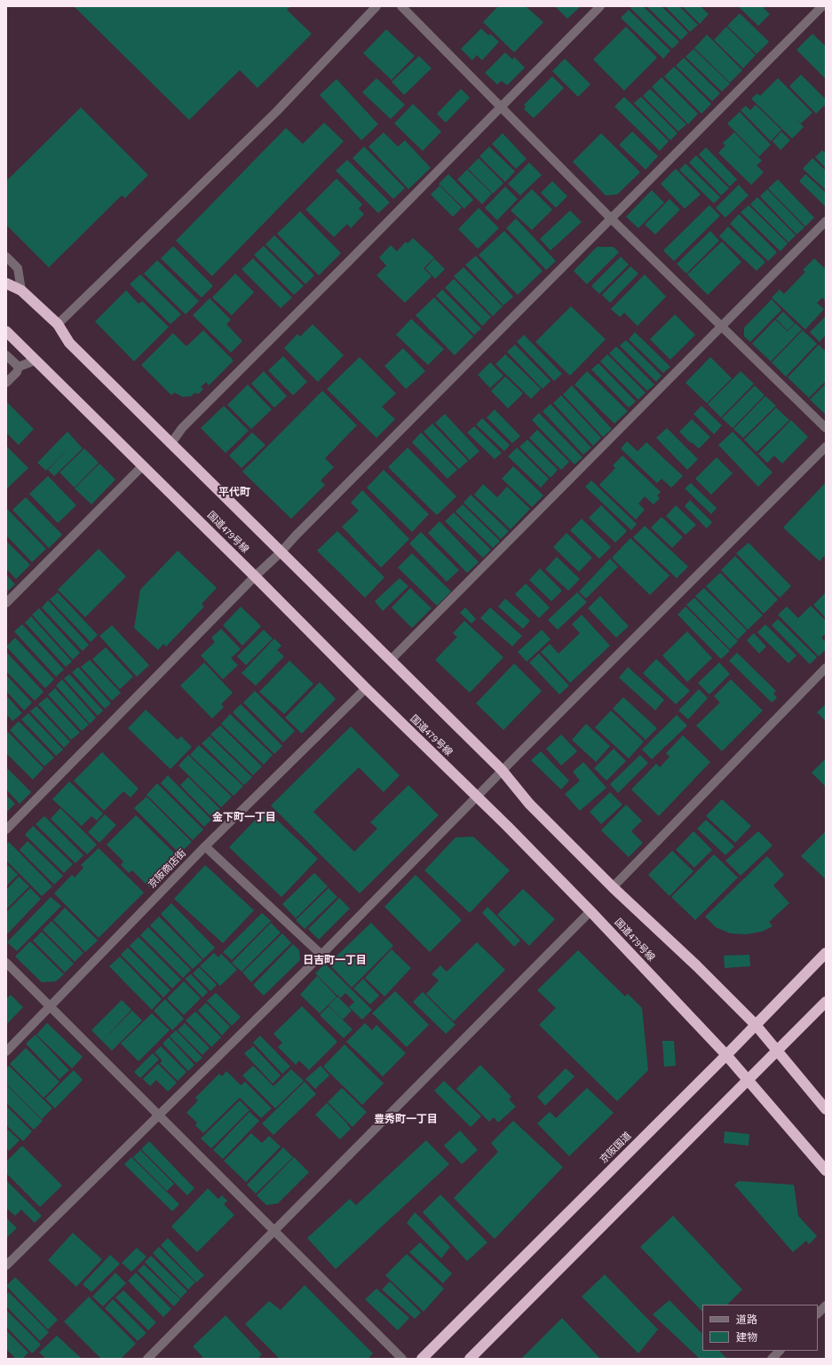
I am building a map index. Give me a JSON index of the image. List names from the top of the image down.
{
  "streets": {
    "highway": ["国道479号線", "京阪国道"],
    "street": ["京阪商店街"]
  },
  "crossings": [
    ["国道479号線", "京阪商店街"],
    ["国道479号線", "京阪国道"]
  ],
  "districts": [
    "平代町",
    "金下町一丁目",
    "日吉町一丁目",
    "豊秀町一丁目"
  ],
  "legend": ["道路", "建物"]
}
